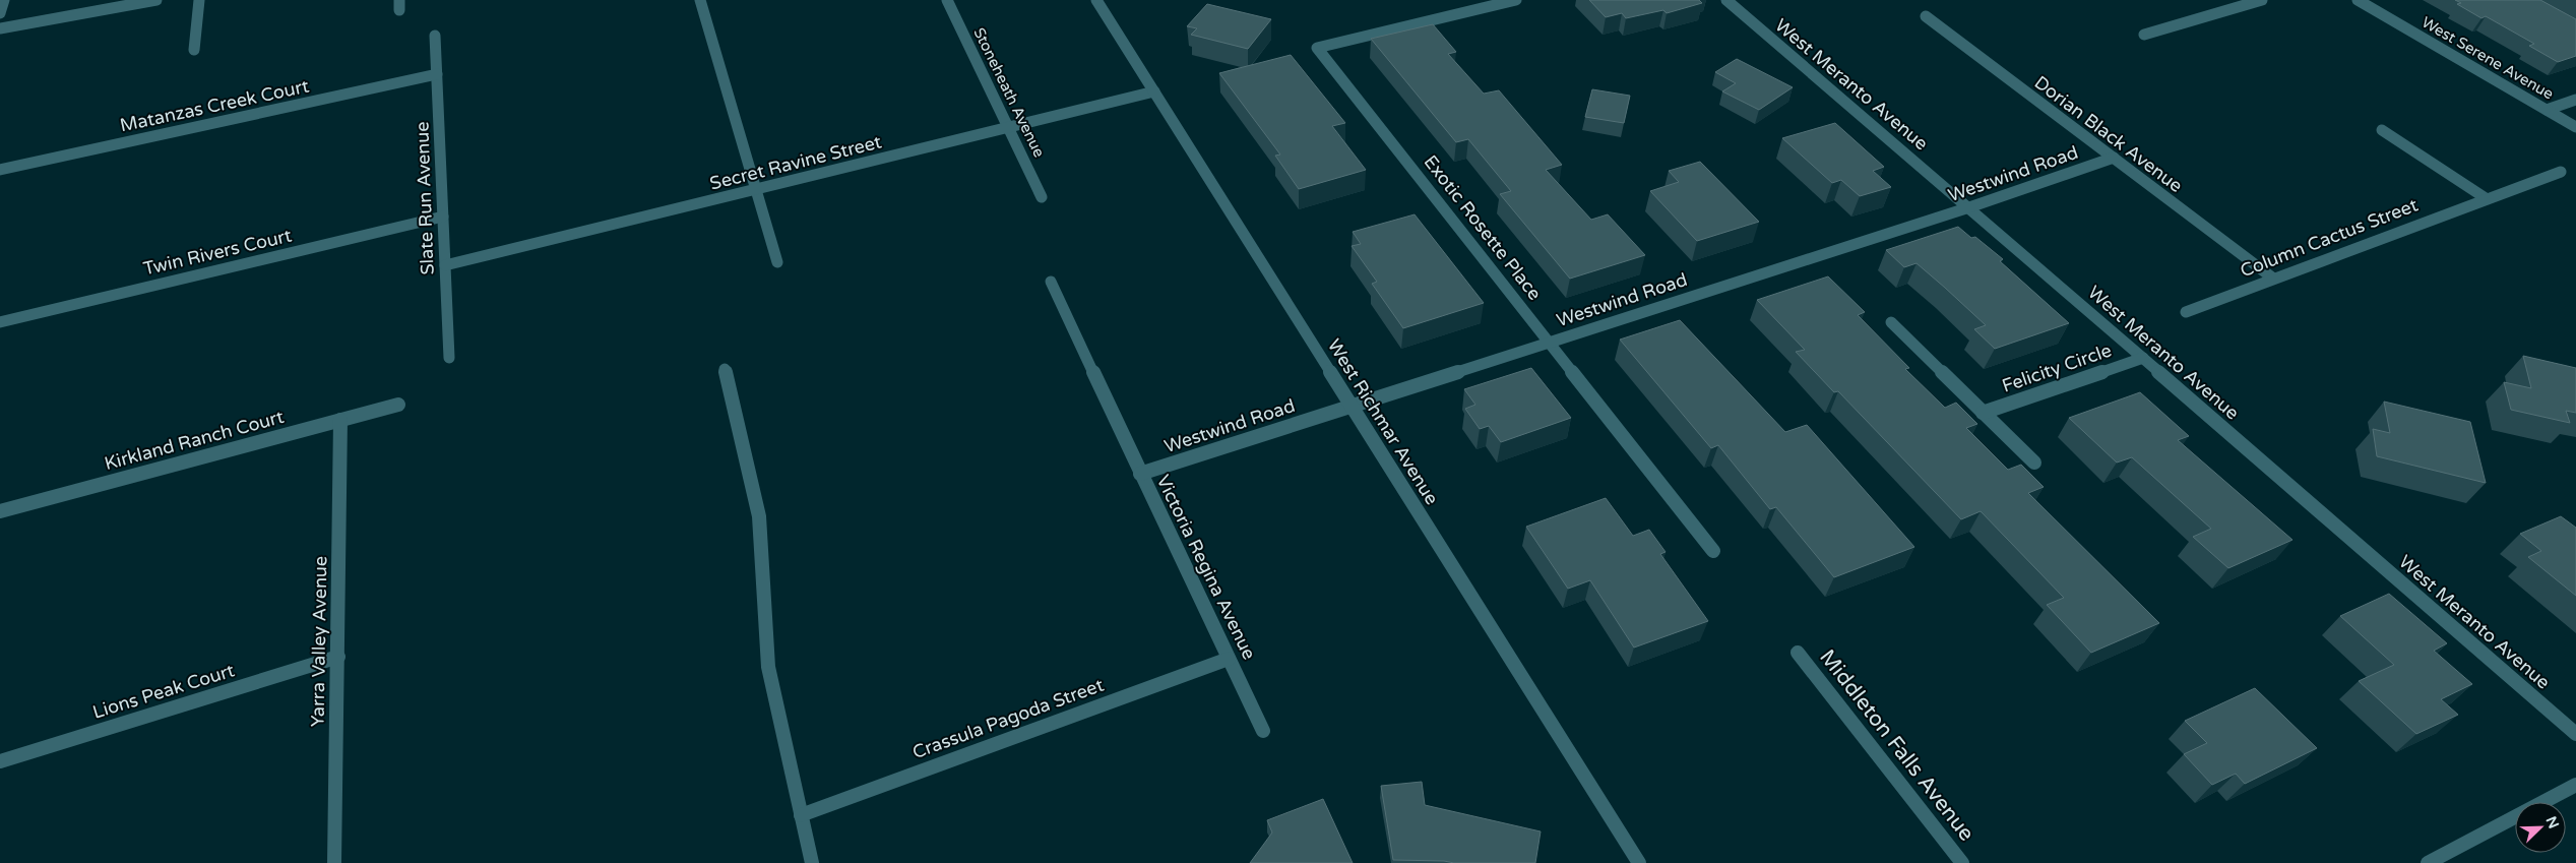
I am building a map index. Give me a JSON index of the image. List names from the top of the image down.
{
  "streets": {
    "street": [
      "West Serene Avenue",
      "West Meranto Avenue",
      "Stoneheath Avenue",
      "Matanzas Creek Court",
      "Dorian Black Avenue",
      "Secret Ravine Street",
      "Westwind Road",
      "Slate Run Avenue",
      "Exotic Rosette Place",
      "Column Cactus Street",
      "Twin Rivers Court",
      "Felicity Circle",
      "West Richmar Avenue",
      "Kirkland Ranch Court",
      "Victoria Regina Avenue",
      "Yarra Valley Avenue",
      "Lions Peak Court",
      "Crassula Pagoda Street",
      "Middleton Falls Avenue"
    ]
  },
  "crossings": [
    ["West Meranto Avenue", "Westwind Road"],
    ["West Meranto Avenue", "Felicity Circle"],
    ["Stoneheath Avenue", "Secret Ravine Street"],
    ["Matanzas Creek Court", "Slate Run Avenue"],
    ["Dorian Black Avenue", "Westwind Road"],
    ["Dorian Black Avenue", "Column Cactus Street"],
    ["Secret Ravine Street", "Slate Run Avenue"],
    ["Secret Ravine Street", "West Richmar Avenue"],
    ["Westwind Road", "Exotic Rosette Place"],
    ["Westwind Road", "West Richmar Avenue"],
    ["Westwind Road", "Victoria Regina Avenue"],
    ["Slate Run Avenue", "Twin Rivers Court"],
    ["Kirkland Ranch Court", "Yarra Valley Avenue"],
    ["Victoria Regina Avenue", "Crassula Pagoda Street"],
    ["Yarra Valley Avenue", "Lions Peak Court"]
  ],
  "north": "top right"
}
